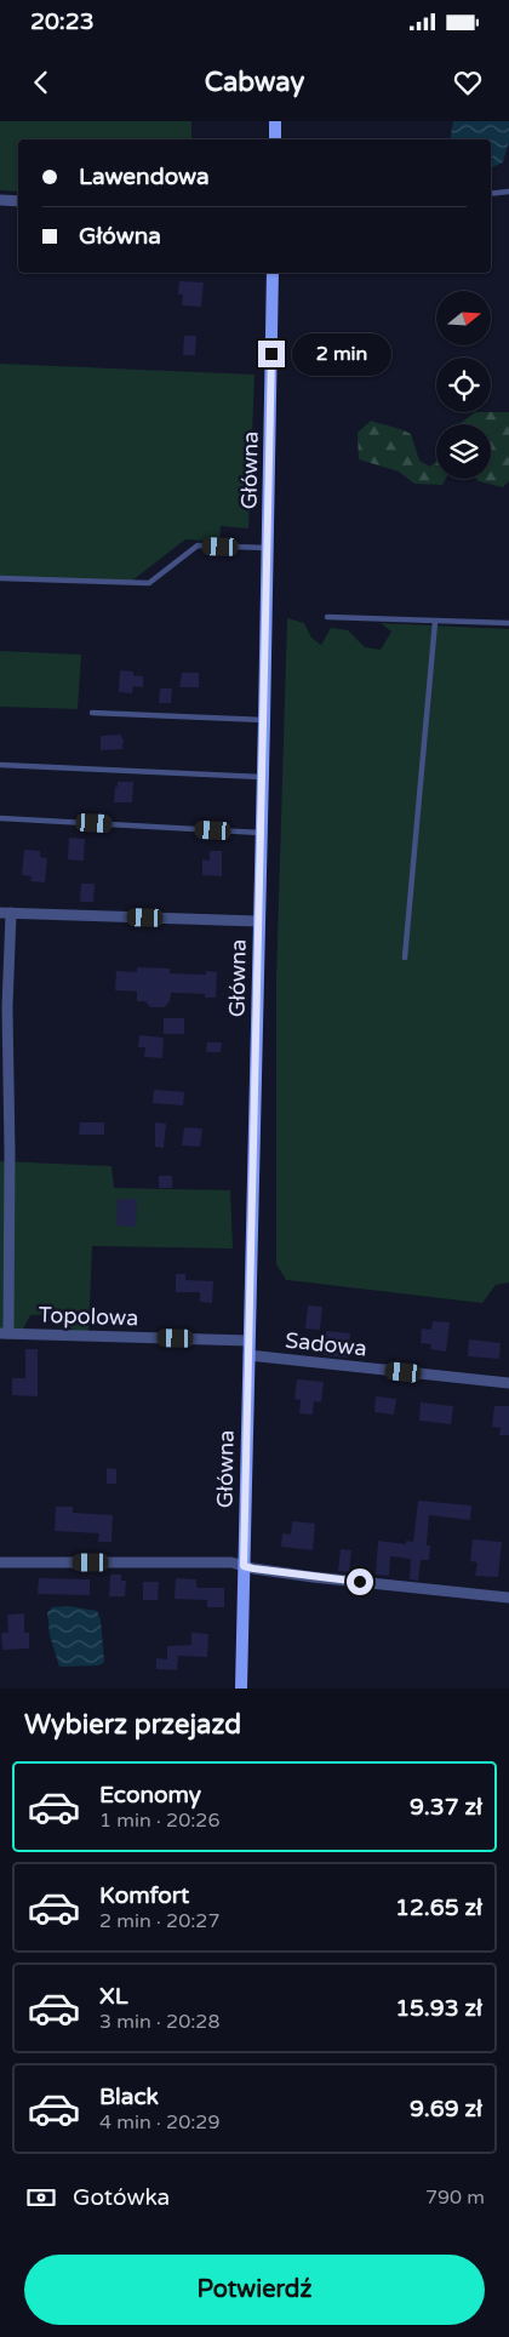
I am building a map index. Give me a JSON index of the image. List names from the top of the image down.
{
  "streets": {
    "main road": ["Główna"],
    "street": ["Topolowa", "Sadowa"]
  },
  "crossings": [
    ["Główna", "Topolowa"],
    ["Główna", "Sadowa"]
  ],
  "north": "right",
  "page": {
    "status": "20:23",
    "header": "Cabway",
    "banner": ["Lawendowa", "Główna"],
    "bubble": "2 min",
    "heading": "Wybierz przejazd",
    "list": [
      {
        "name": "Economy",
        "note": "1 min · 20:26",
        "value": "9.37 zł"
      },
      {
        "name": "Komfort",
        "note": "2 min · 20:27",
        "value": "12.65 zł"
      },
      {
        "name": "XL",
        "note": "3 min · 20:28",
        "value": "15.93 zł"
      },
      {
        "name": "Black",
        "note": "4 min · 20:29",
        "value": "9.69 zł"
      }
    ],
    "pay": ["Gotówka", "790 m"],
    "buttons": "Potwierdź"
  }
}
